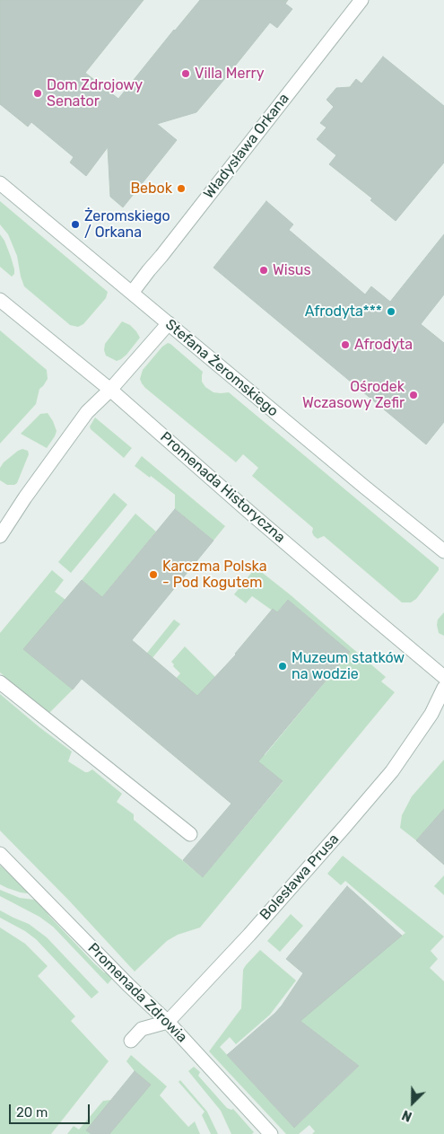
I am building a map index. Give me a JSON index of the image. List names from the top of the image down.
{
  "streets": {
    "street": [
      "Władysława Orkana",
      "Stefana Żeromskiego",
      "Promenada Historyczna",
      "Bolesława Prusa",
      "Promenada Zdrowia"
    ]
  },
  "crossings": [
    ["Władysława Orkana", "Stefana Żeromskiego"],
    ["Bolesława Prusa", "Promenada Zdrowia"]
  ],
  "places": [
    "Villa Merry",
    "Dom Zdrojowy Senator",
    "Bebok",
    "Żeromskiego / Orkana",
    "Wisus",
    "Afrodyta***",
    "Afrodyta",
    "Ośrodek Wczasowy Zefir",
    "Karczma Polska - Pod Kogutem",
    "Muzeum statków na wodzie"
  ],
  "scale_bar": "20 m",
  "north": "bottom left"
}
